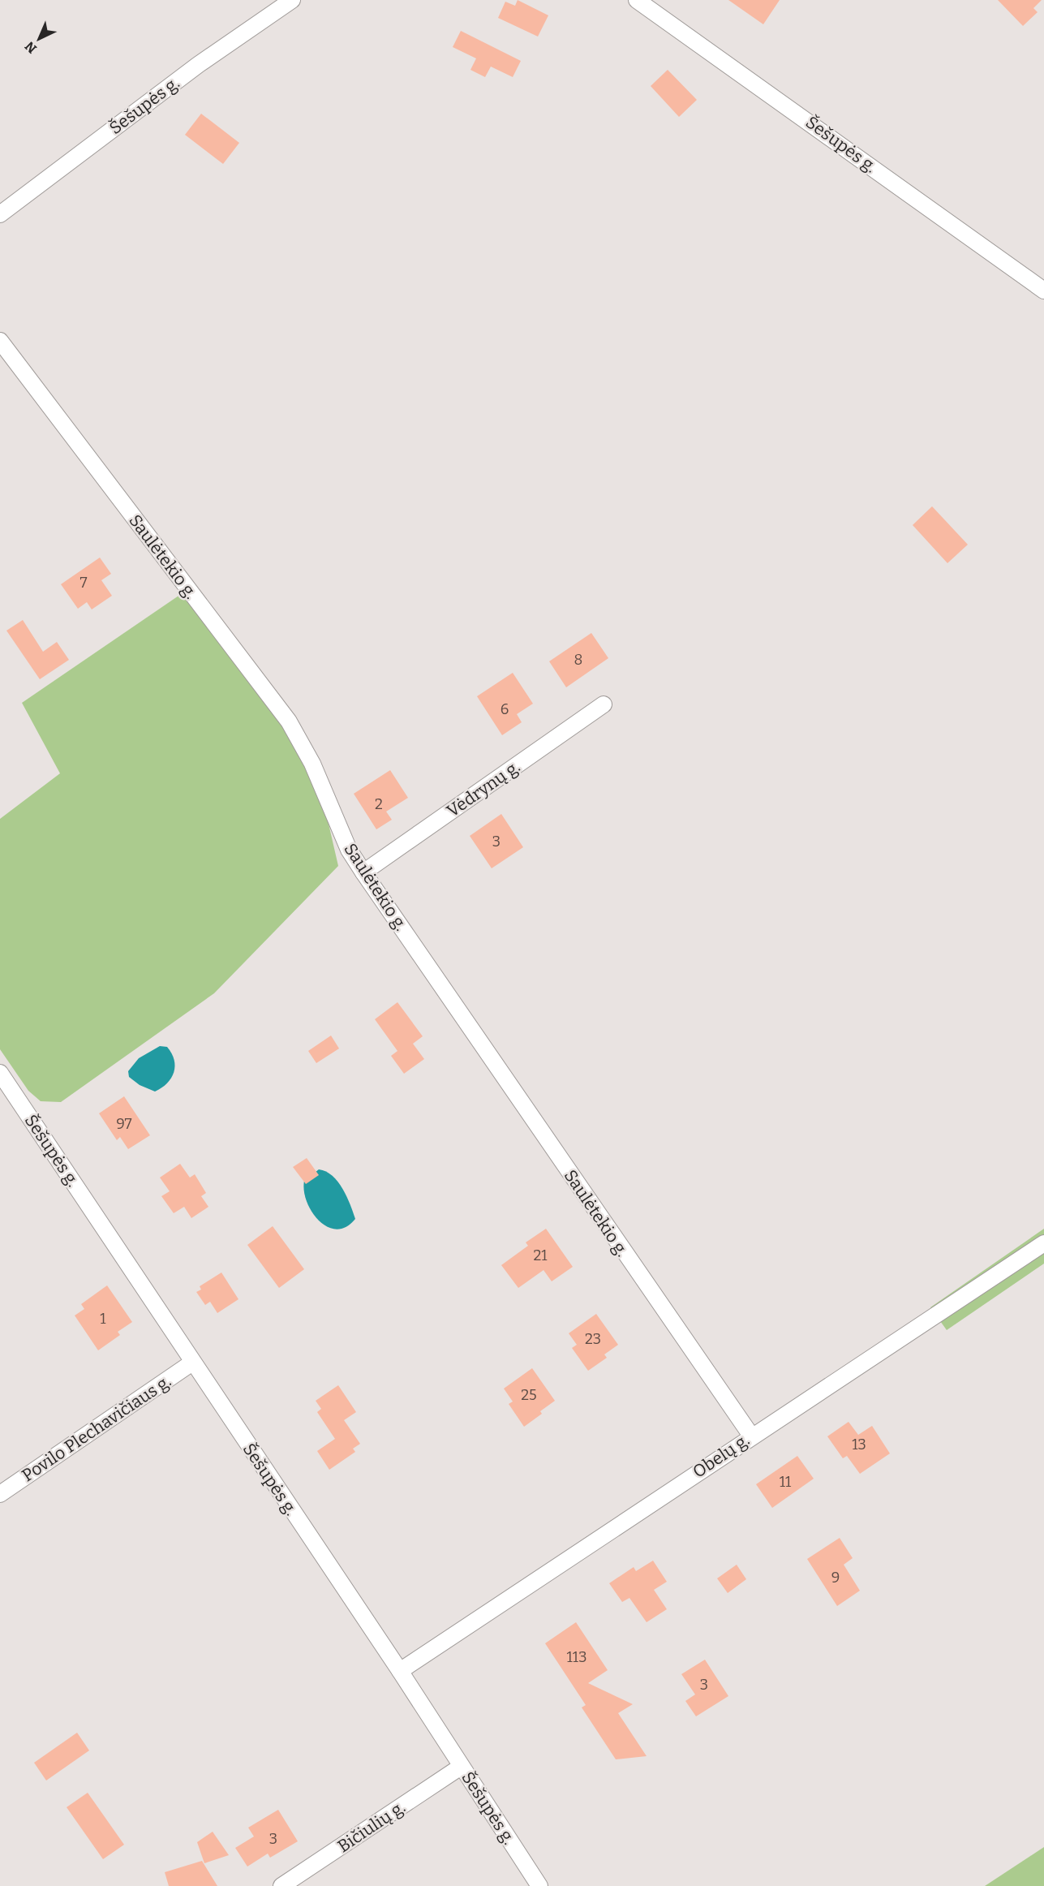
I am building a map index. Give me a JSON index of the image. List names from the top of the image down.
{
  "streets": {
    "street": [
      "Šešupės g.",
      "Saulėtekio g.",
      "Vėdrynų g.",
      "Povilo Plechavičiaus g.",
      "Obelų g.",
      "Bičiulių g."
    ]
  },
  "crossings": [
    ["Šešupės g.", "Povilo Plechavičiaus g."],
    ["Šešupės g.", "Obelų g."],
    ["Šešupės g.", "Bičiulių g."],
    ["Saulėtekio g.", "Vėdrynų g."],
    ["Saulėtekio g.", "Obelų g."]
  ],
  "house_numbers": [
    "7",
    "8",
    "6",
    "2",
    "3",
    "97",
    "21",
    "1",
    "23",
    "25",
    "13",
    "11",
    "9",
    "113",
    "3",
    "3"
  ],
  "north": "bottom left"
}
